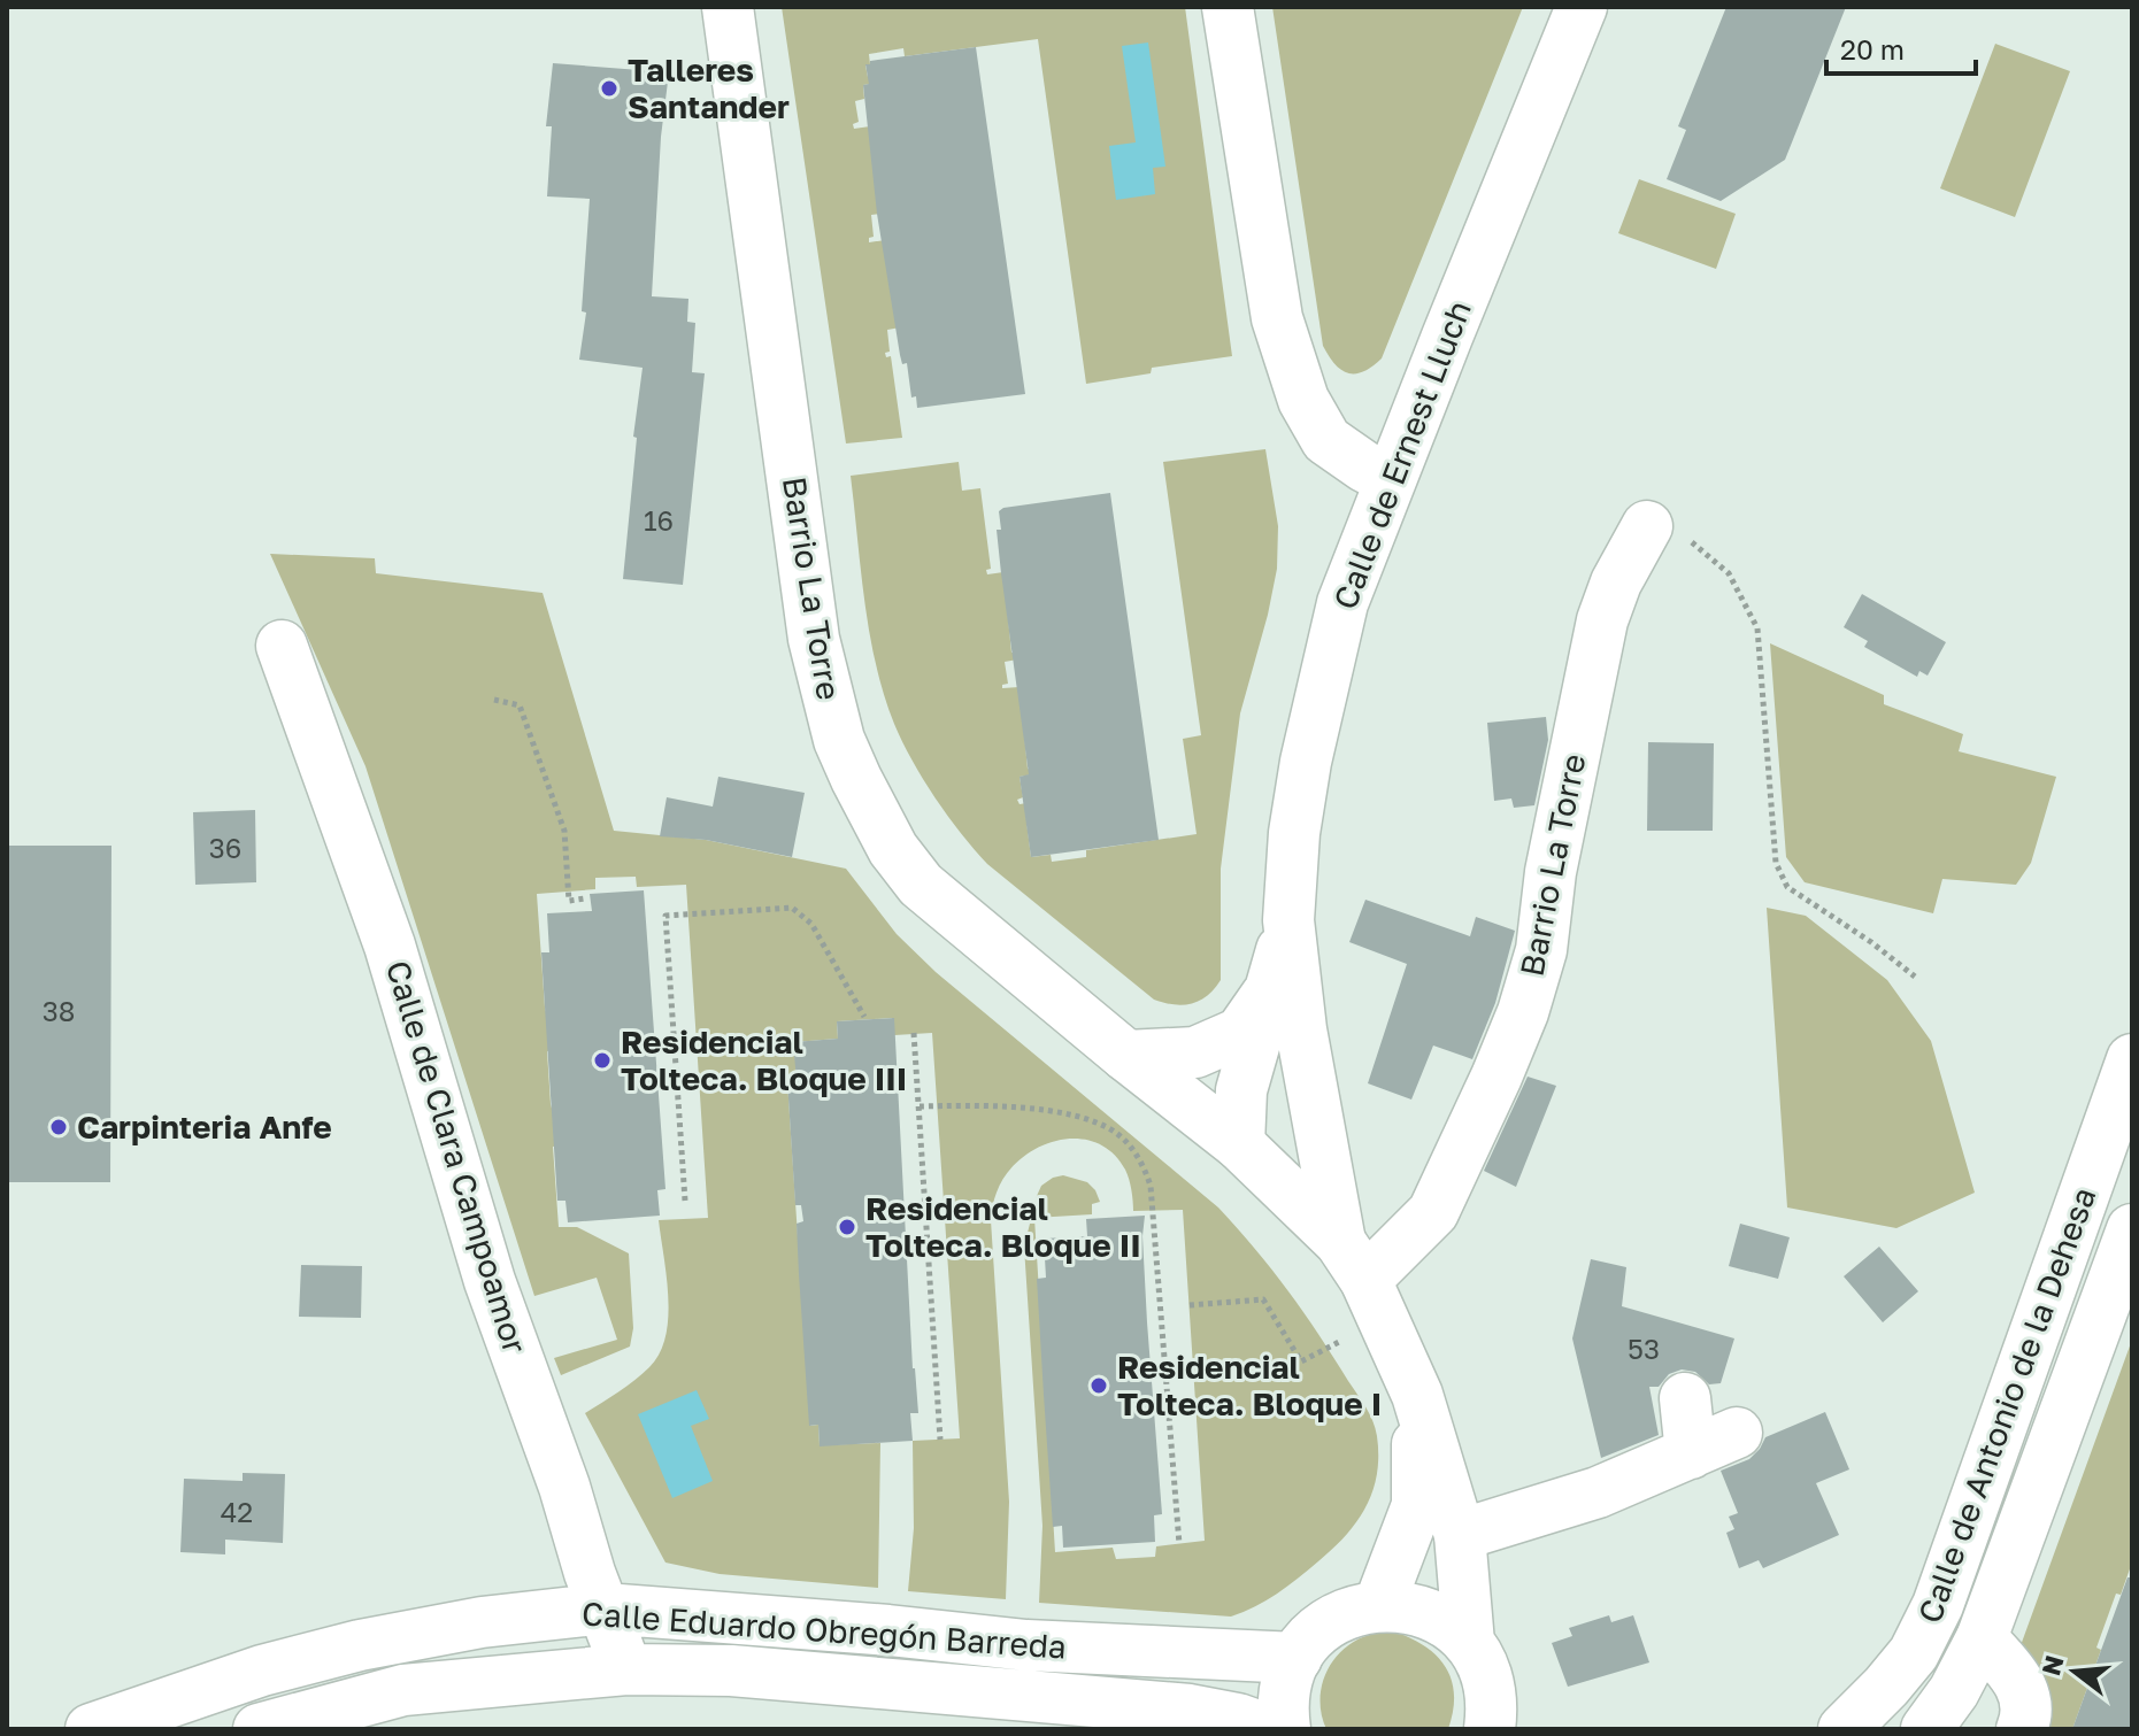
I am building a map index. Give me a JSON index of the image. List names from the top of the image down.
{
  "streets": {
    "street": [
      "Calle de Ernest Lluch",
      "Barrio La Torre",
      "Calle de Clara Campoamor",
      "Calle de Antonio de la Dehesa",
      "Calle Eduardo Obregón Barreda"
    ]
  },
  "crossings": [
    ["Calle de Ernest Lluch", "Barrio La Torre"],
    ["Barrio La Torre", "Calle Eduardo Obregón Barreda"],
    ["Calle de Clara Campoamor", "Calle Eduardo Obregón Barreda"]
  ],
  "places": [
    "Talleres Santander",
    "Residencial Tolteca. Bloque III",
    "Carpinteria Anfe",
    "Residencial Tolteca. Bloque II",
    "Residencial Tolteca. Bloque I"
  ],
  "house_numbers": [
    "16",
    "36",
    "38",
    "53",
    "42"
  ],
  "scale_bar": "20 m",
  "north": "left"
}
